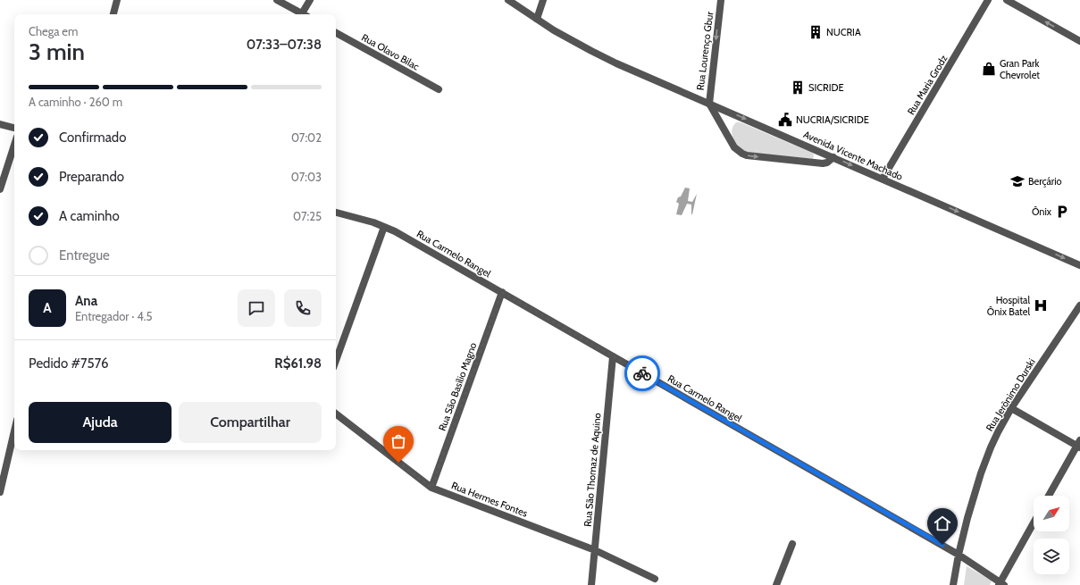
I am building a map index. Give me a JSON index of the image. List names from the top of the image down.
{
  "streets": {
    "street": [
      "Rua Lourenço Gbur",
      "Rua Olavo Bilac",
      "Rua Maria Grodz",
      "Avenida Vicente Machado",
      "Rua Carmelo Rangel",
      "Rua São Basílio Magno",
      "Rua Jerônimo Durski",
      "Rua São Thomaz de Aquino",
      "Rua Hermes Fontes"
    ]
  },
  "crossings": [
    ["Rua Lourenço Gbur", "Avenida Vicente Machado"],
    ["Rua Maria Grodz", "Avenida Vicente Machado"],
    ["Rua Carmelo Rangel", "Rua São Basílio Magno"],
    ["Rua Carmelo Rangel", "Rua Jerônimo Durski"],
    ["Rua Carmelo Rangel", "Rua São Thomaz de Aquino"],
    ["Rua São Basílio Magno", "Rua Hermes Fontes"],
    ["Rua São Thomaz de Aquino", "Rua Hermes Fontes"]
  ],
  "one_way": ["Rua Lourenço Gbur", "Avenida Vicente Machado"],
  "places": {
    "building": ["NUCRIA", "SICRIDE"],
    "shop": ["Gran Park Chevrolet"],
    "public building": ["NUCRIA/SICRIDE"],
    "school or university": ["Berçário"],
    "parking": ["Ônix"],
    "hospital": ["Hospital Ônix Batel"]
  },
  "north": "top right",
  "page": {
    "heading": ["3 min", "Chega em", "07:33–07:38"],
    "panel": [
      "Ana",
      "Entregador · 4.5",
      "Pedido #7576",
      "R$61.98"
    ],
    "bar": "A caminho · 260 m",
    "list": [
      ["Confirmado", "07:02"],
      ["Preparando", "07:03"],
      ["A caminho", "07:25"],
      "Entregue"
    ],
    "round": "A",
    "buttons": ["Ajuda", "Compartilhar"]
  }
}
